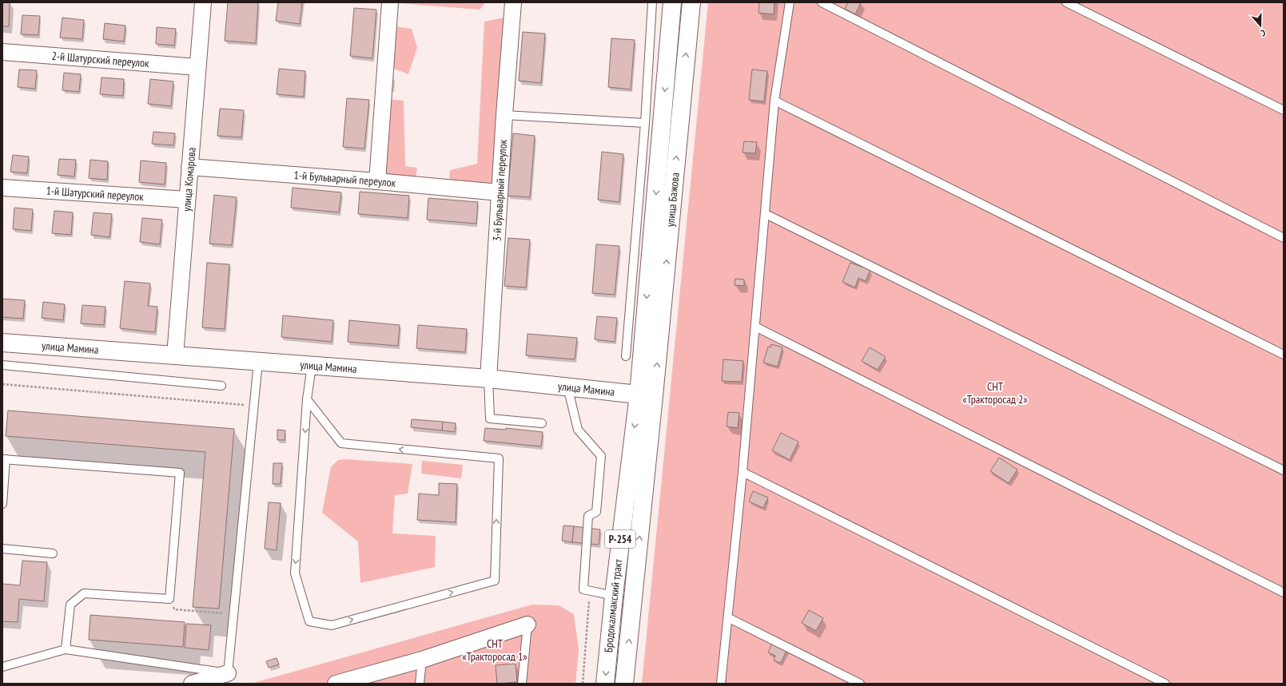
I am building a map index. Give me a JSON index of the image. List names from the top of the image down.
{
  "streets": {
    "main road": [
      "улица Бажова",
      "улица Мамина",
      "Р-254",
      "Бродокалмакский тракт"
    ],
    "street": [
      "2-й Шатурский переулок",
      "улица Комарова",
      "1-й Бульварный переулок",
      "3-й Бульварный переулок",
      "1-й Шатурский переулок"
    ]
  },
  "crossings": [
    ["2-й Шатурский переулок", "улица Комарова"],
    ["улица Комарова", "1-й Бульварный переулок"],
    ["улица Комарова", "1-й Шатурский переулок"],
    ["улица Комарова", "улица Мамина"],
    ["1-й Бульварный переулок", "3-й Бульварный переулок"],
    ["3-й Бульварный переулок", "улица Мамина"],
    ["улица Бажова", "улица Мамина"],
    ["улица Бажова", "Бродокалмакский тракт"],
    ["улица Мамина", "Бродокалмакский тракт"]
  ],
  "parks": ["СНТ «Тракторосад 2»", "СНТ «Тракторосад 1»"],
  "north": "bottom"
}
